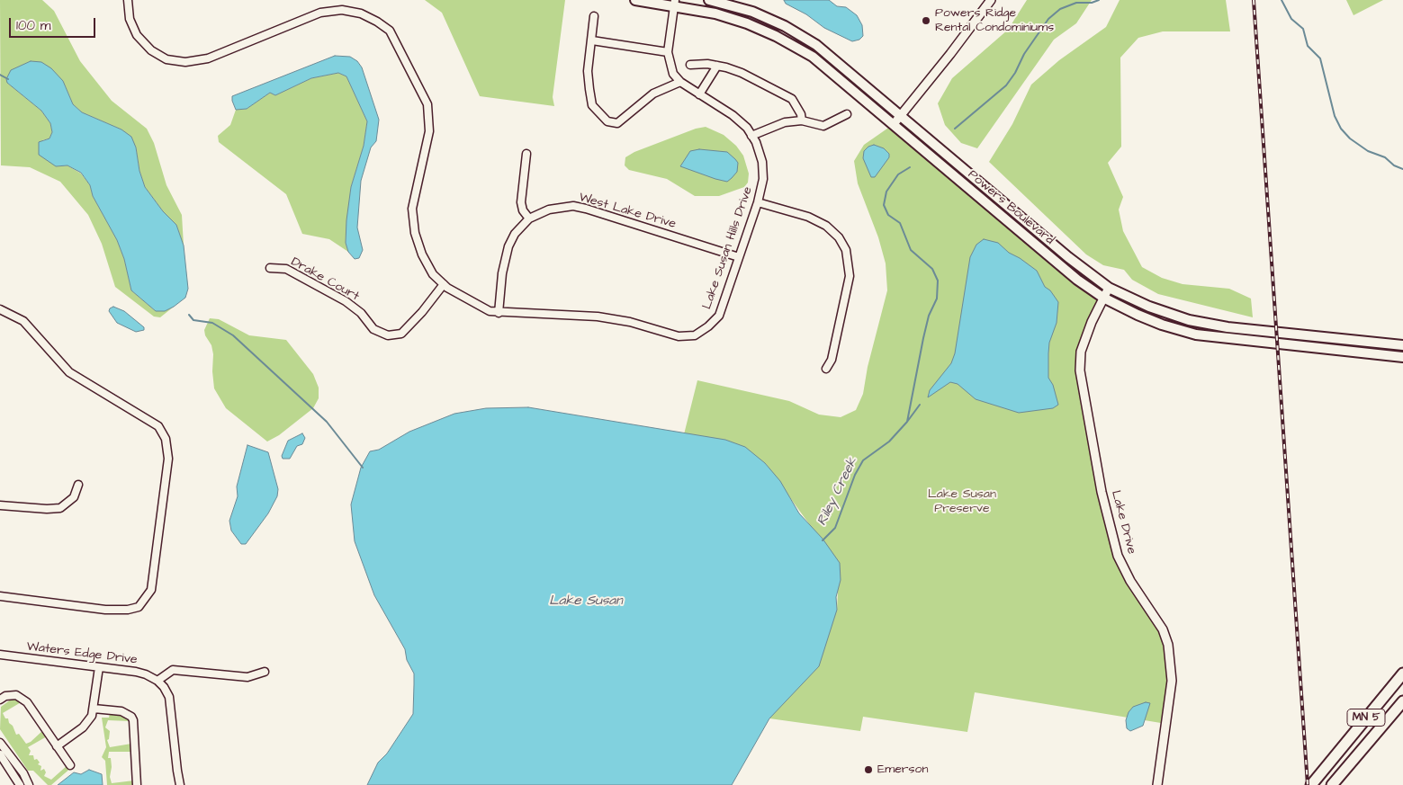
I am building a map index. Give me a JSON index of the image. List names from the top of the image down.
{
  "streets": {
    "main road": ["Powers Boulevard", "MN 5"],
    "street": [
      "West Lake Drive",
      "Lake Susan Hills Drive",
      "Drake Court",
      "Lake Drive",
      "Waters Edge Drive"
    ]
  },
  "crossings": [
    ["Powers Boulevard", "Lake Susan Hills Drive"],
    ["Powers Boulevard", "Lake Drive"],
    ["West Lake Drive", "Lake Susan Hills Drive"],
    ["Lake Susan Hills Drive", "Drake Court"]
  ],
  "water": ["Riley Creek", "Lake Susan"],
  "parks": ["Lake Susan Preserve"],
  "places": ["Powers Ridge Rental Condominiums", "Emerson"],
  "scale_bar": "100 m"
}
